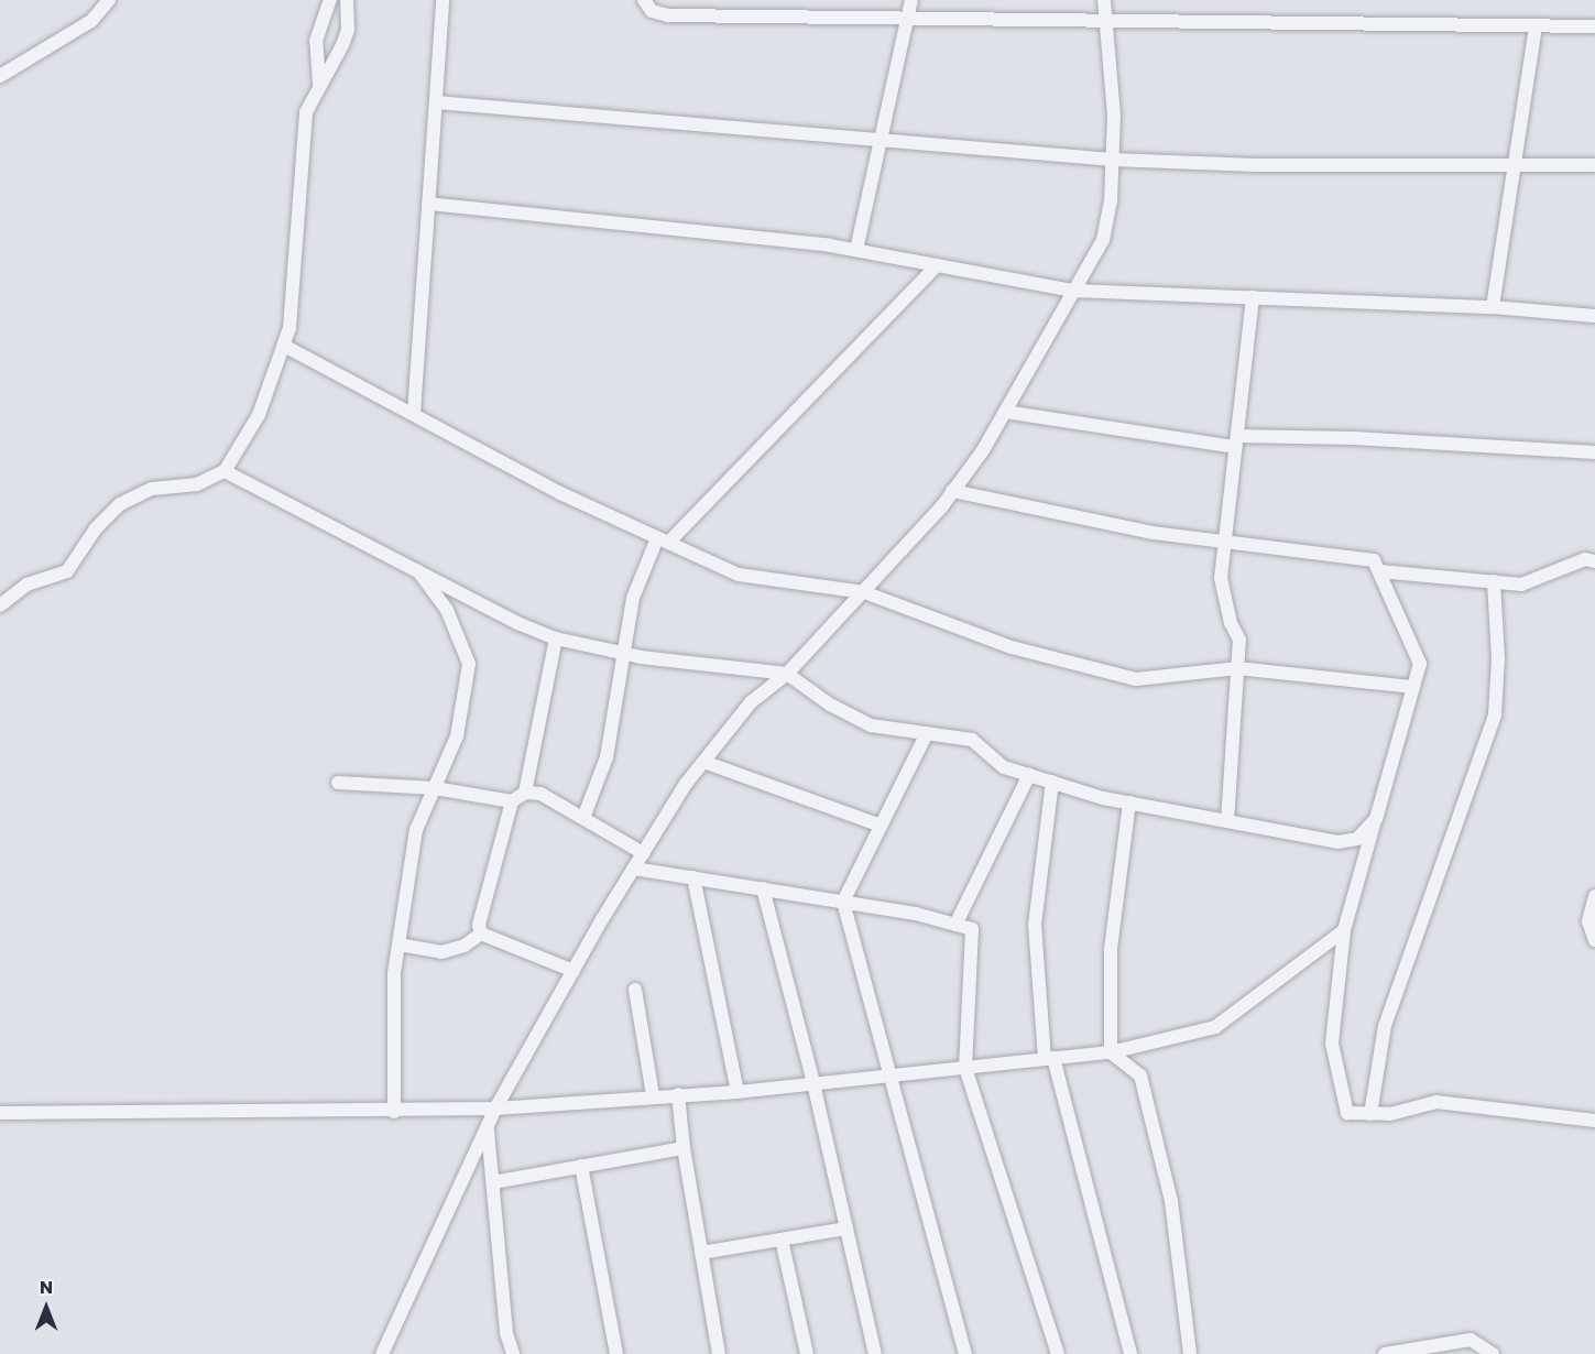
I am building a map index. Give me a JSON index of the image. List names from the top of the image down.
{
  "north": "top"
}
